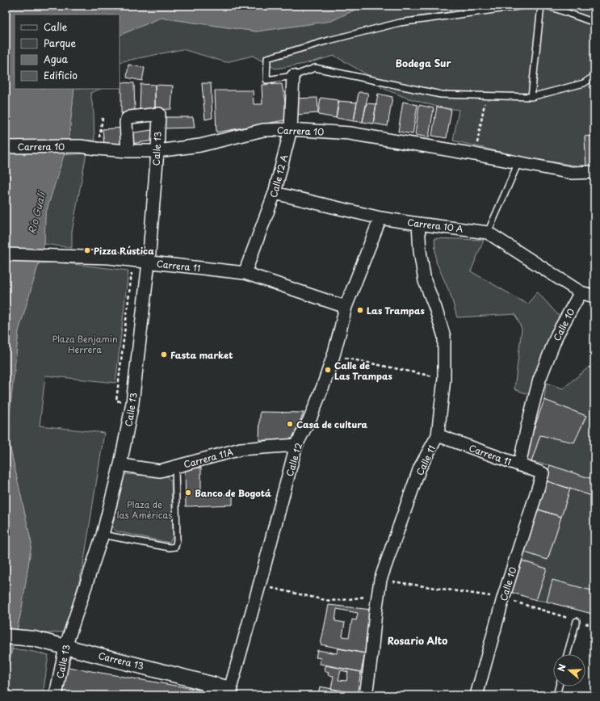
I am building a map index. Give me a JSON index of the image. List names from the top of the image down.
{
  "streets": {
    "street": [
      "Carrera 10",
      "Calle 13",
      "Calle 12 A",
      "Carrera 10 A",
      "Carrera 11",
      "Calle 10",
      "Carrera 11A",
      "Calle 12",
      "Calle 11",
      "Carrera 13"
    ]
  },
  "crossings": [
    ["Carrera 10", "Calle 13"],
    ["Carrera 10", "Calle 12 A"],
    ["Calle 13", "Carrera 11"],
    ["Calle 13", "Carrera 11A"],
    ["Calle 13", "Carrera 13"],
    ["Calle 12 A", "Carrera 10 A"],
    ["Calle 12 A", "Carrera 11"],
    ["Carrera 10 A", "Calle 10"],
    ["Carrera 10 A", "Calle 12"],
    ["Carrera 10 A", "Calle 11"],
    ["Carrera 11", "Calle 10"],
    ["Carrera 11", "Calle 12"],
    ["Carrera 11", "Calle 11"],
    ["Carrera 11A", "Calle 12"],
    ["Calle 12", "Carrera 13"]
  ],
  "districts": ["Bodega Sur", "Rosario Alto"],
  "water": ["Río Gualí"],
  "parks": ["Plaza Benjamin Herrera", "Plaza de las Américas"],
  "places": [
    "Pizza Rústica",
    "Las Trampas",
    "Fasta market",
    "Calle de Las Trampas",
    "Casa de cultura",
    "Banco de Bogotá"
  ],
  "legend": [
    "Calle",
    "Parque",
    "Agua",
    "Edificio"
  ],
  "north": "left"
}
